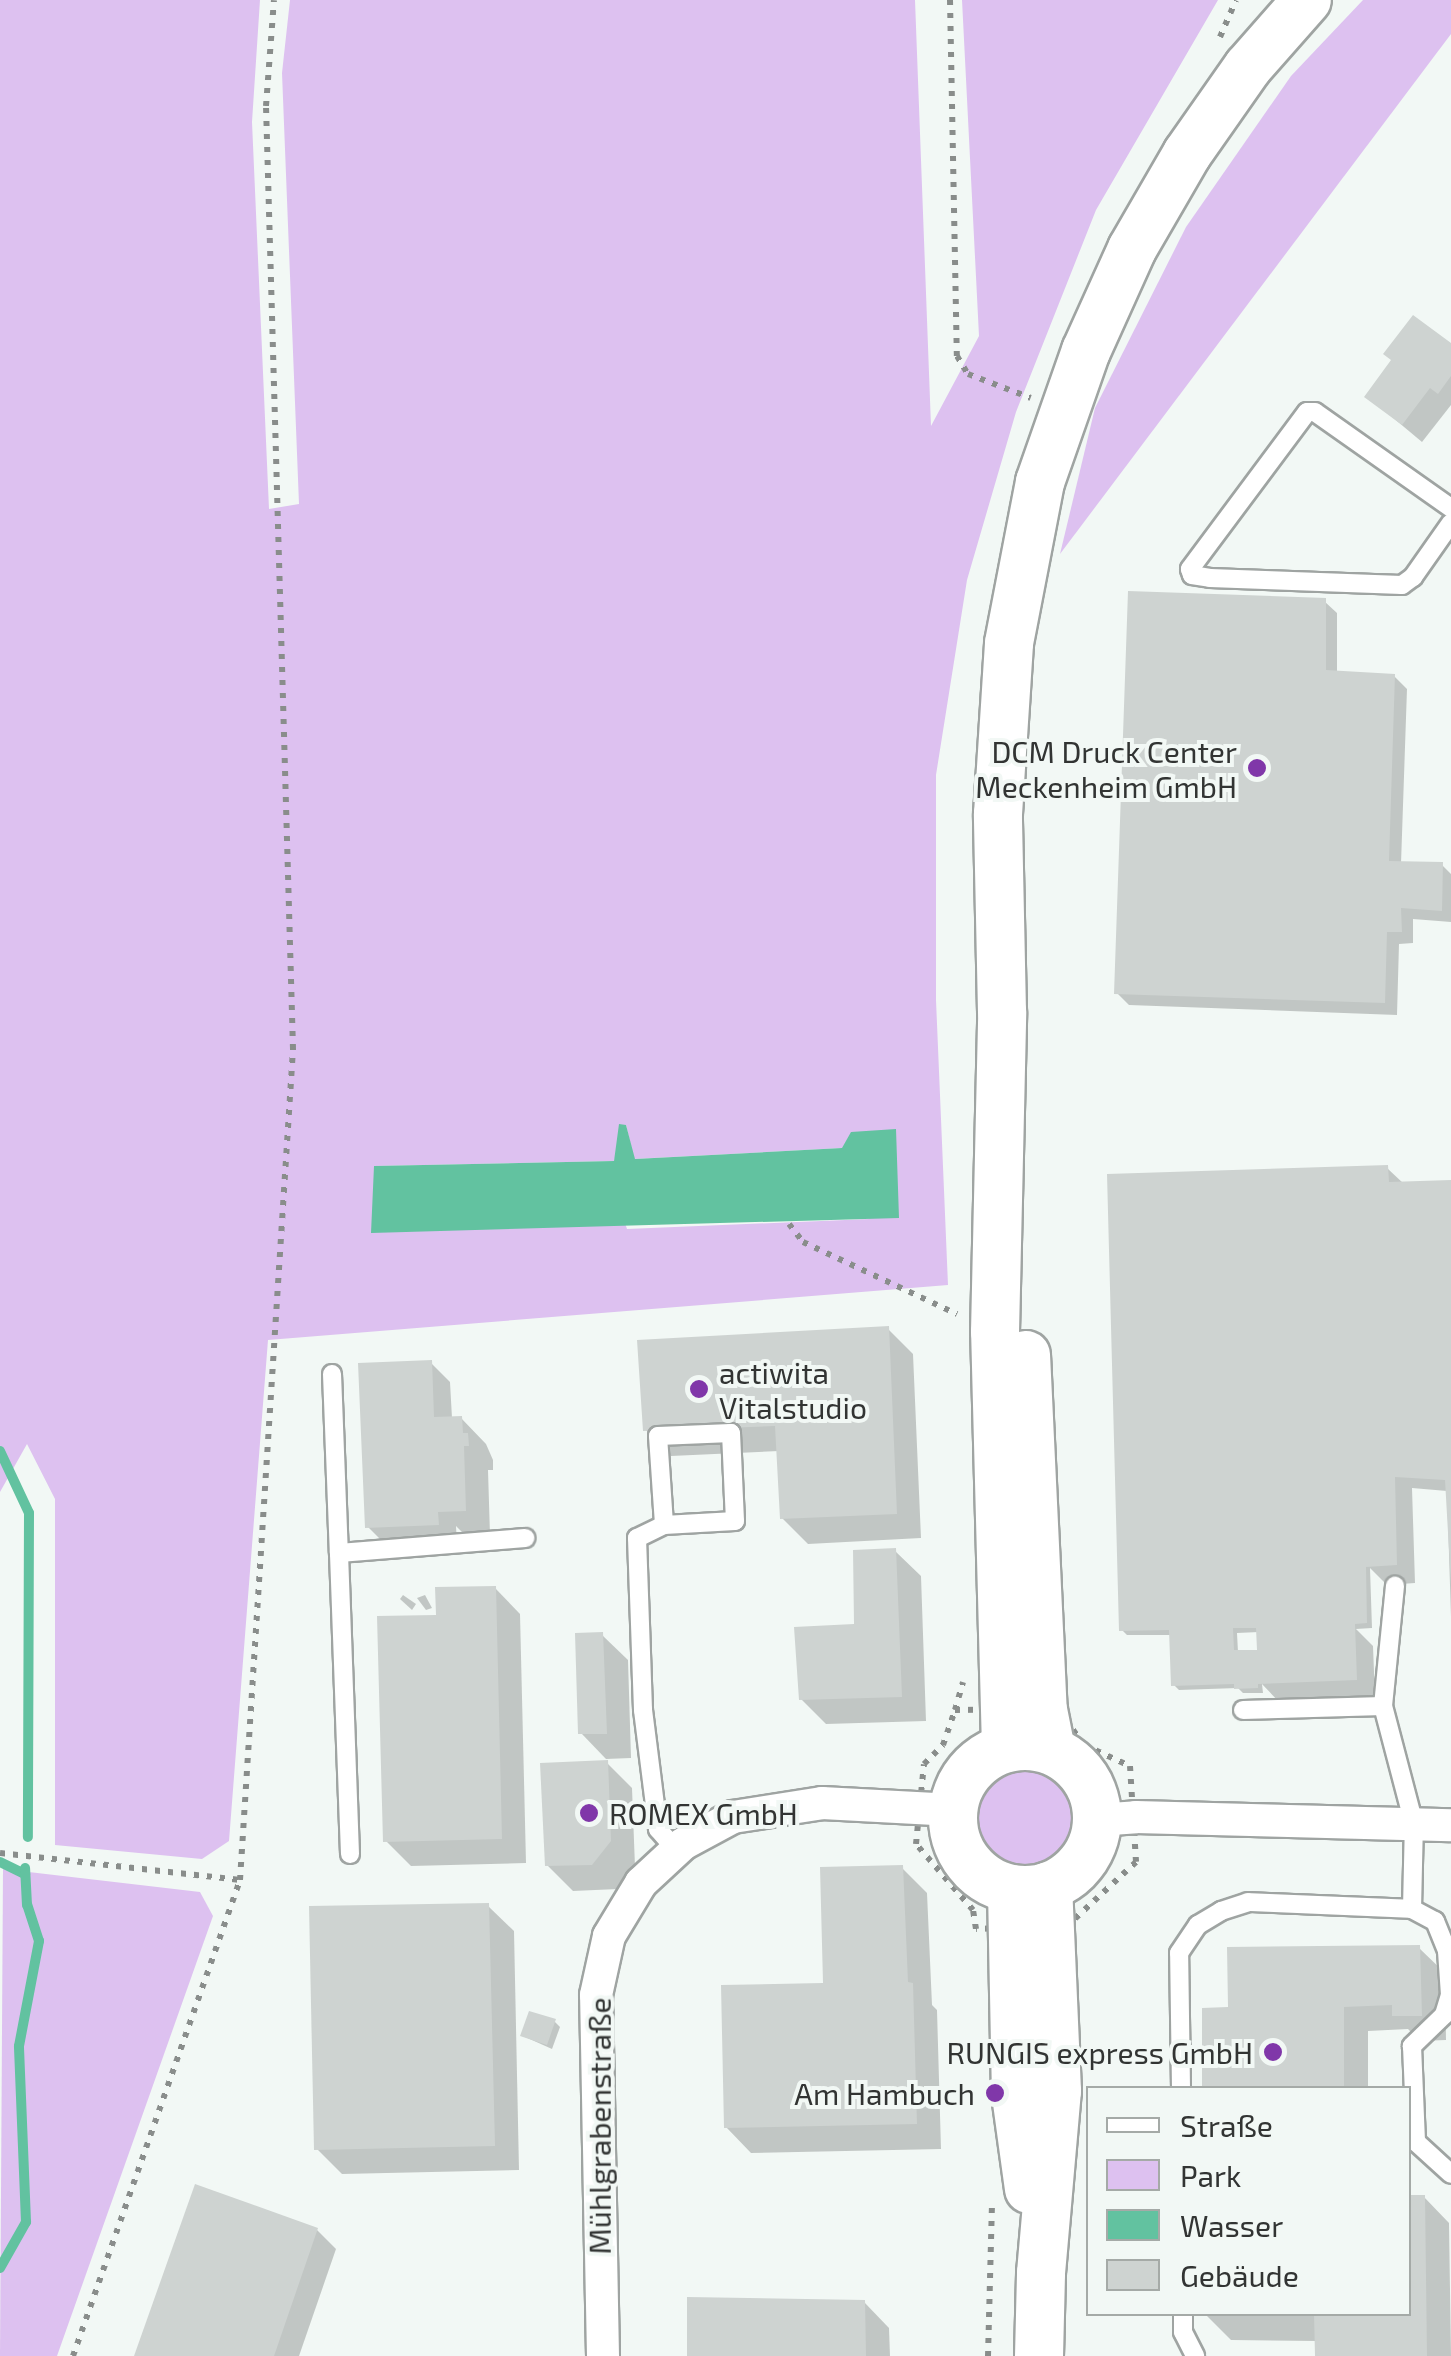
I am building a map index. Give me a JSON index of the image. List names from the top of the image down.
{
  "streets": {
    "street": ["Mühlgrabenstraße"]
  },
  "places": [
    "DCM Druck Center Meckenheim GmbH",
    "actiwita Vitalstudio",
    "ROMEX GmbH",
    "RUNGIS express GmbH",
    "Am Hambuch"
  ],
  "legend": [
    "Straße",
    "Park",
    "Wasser",
    "Gebäude"
  ]
}
